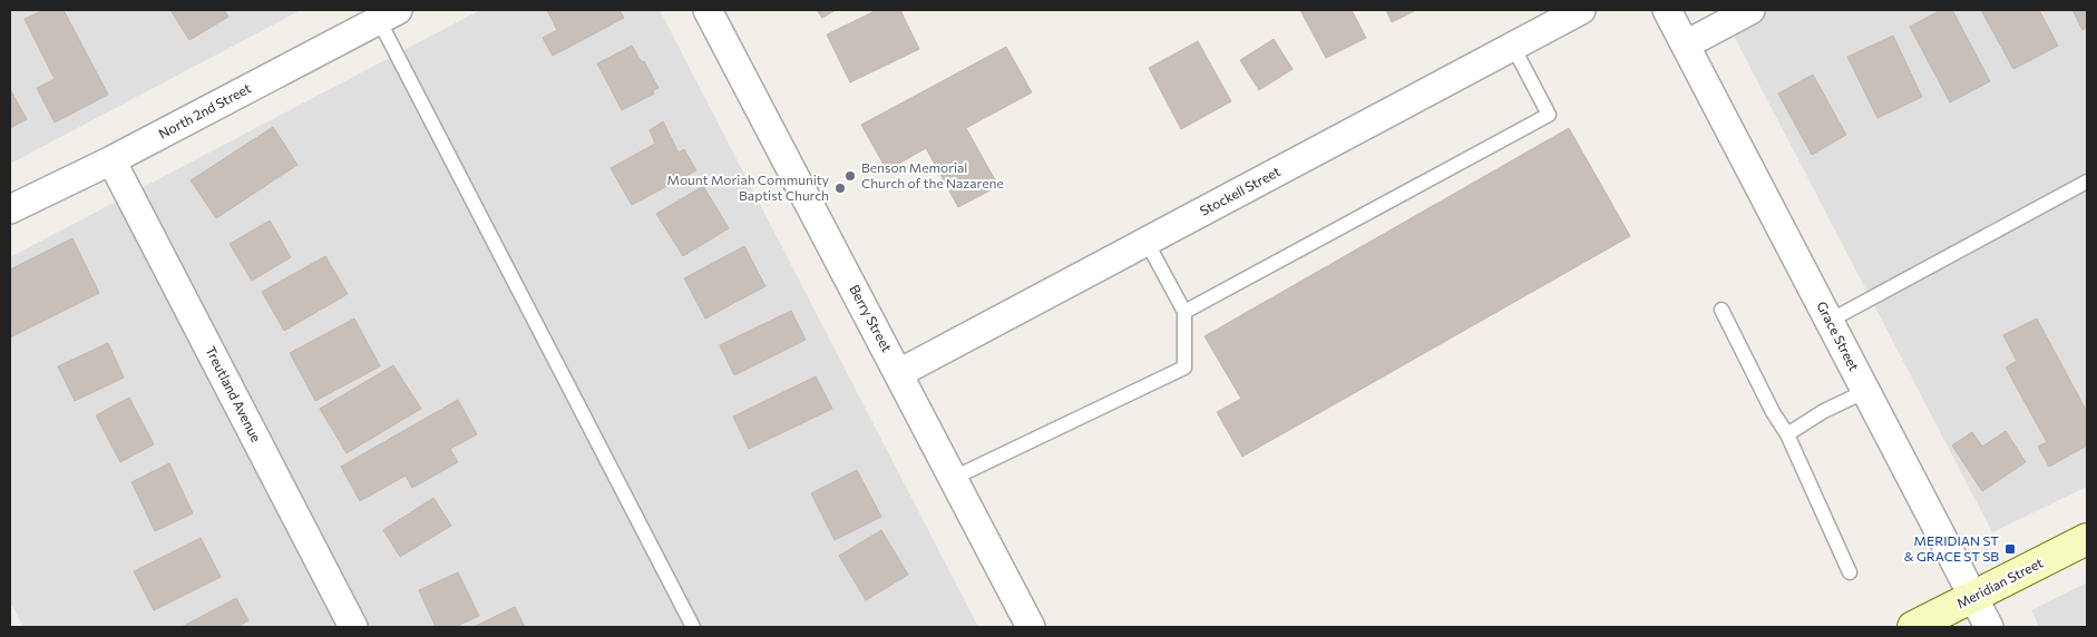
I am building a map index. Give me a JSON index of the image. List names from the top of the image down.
{
  "streets": {
    "street": [
      "North 2nd Street",
      "Stockell Street",
      "Berry Street",
      "Grace Street",
      "Treutland Avenue",
      "Meridian Street"
    ]
  },
  "crossings": [
    ["North 2nd Street", "Treutland Avenue"],
    ["Stockell Street", "Berry Street"],
    ["Grace Street", "Meridian Street"]
  ],
  "places": {
    "other": ["Benson Memorial Church of the Nazarene", "Mount Moriah Community Baptist Church"],
    "transit": ["MERIDIAN ST & GRACE ST SB"]
  }
}
